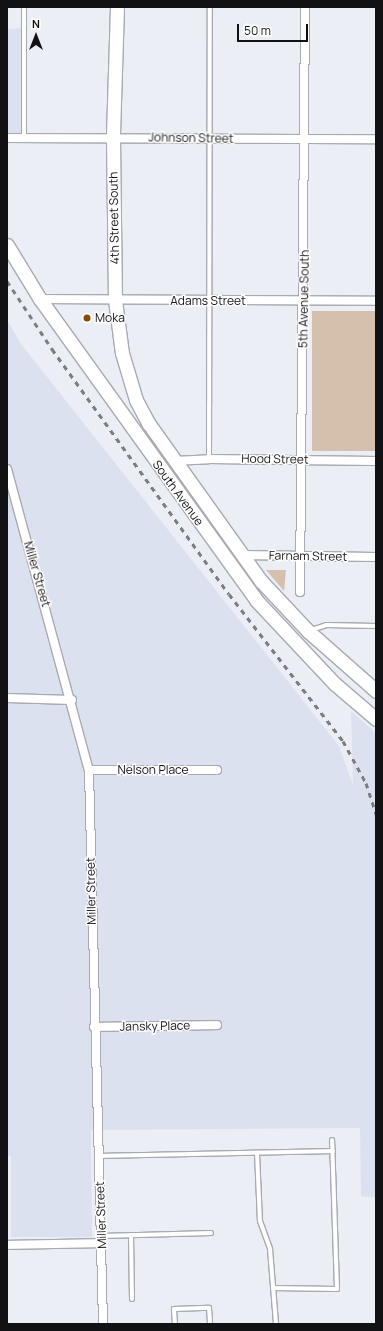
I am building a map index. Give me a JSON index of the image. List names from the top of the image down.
{
  "streets": {
    "highway": ["4th Street South", "South Avenue"],
    "street": [
      "Johnson Street",
      "5th Avenue South",
      "Adams Street",
      "Hood Street",
      "Farnam Street",
      "Miller Street",
      "Nelson Place",
      "Jansky Place"
    ]
  },
  "crossings": [
    ["Johnson Street", "4th Street South"],
    ["Johnson Street", "5th Avenue South"],
    ["4th Street South", "Adams Street"],
    ["4th Street South", "South Avenue"],
    ["5th Avenue South", "Adams Street"],
    ["5th Avenue South", "Hood Street"],
    ["5th Avenue South", "Farnam Street"],
    ["Adams Street", "South Avenue"],
    ["Hood Street", "South Avenue"],
    ["South Avenue", "Farnam Street"],
    ["Miller Street", "Nelson Place"],
    ["Miller Street", "Jansky Place"]
  ],
  "places": ["Moka"],
  "scale_bar": "50 m",
  "north": "top"
}
